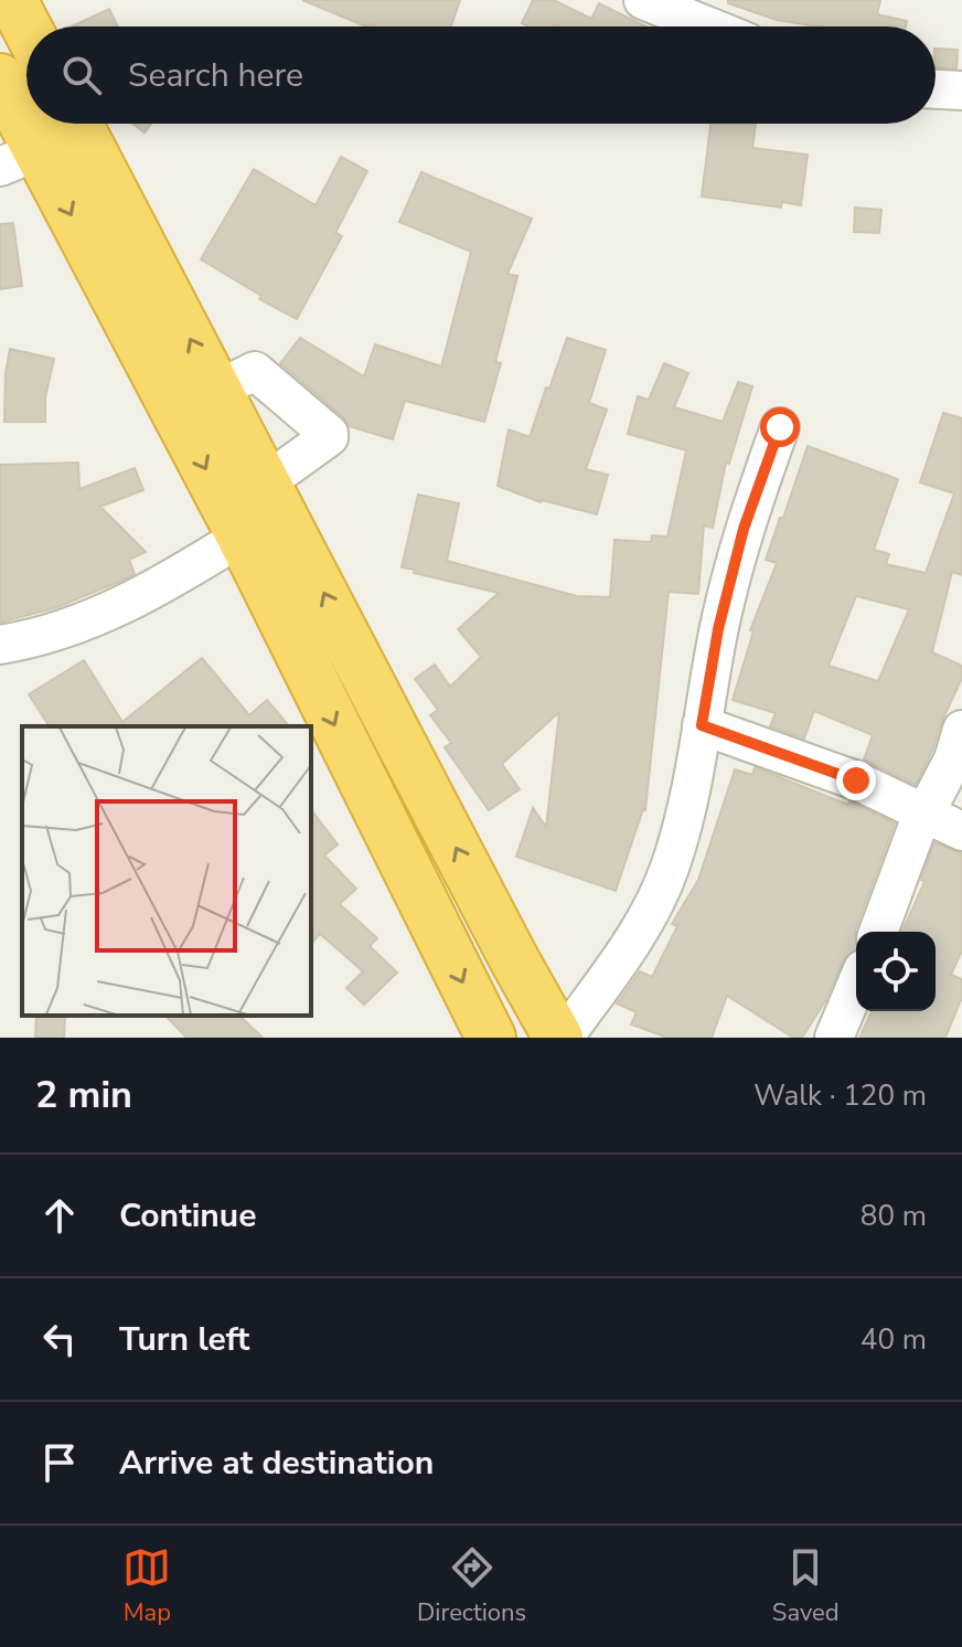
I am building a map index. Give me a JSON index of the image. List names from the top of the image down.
{
  "page": {
    "search": "Search here",
    "heading": ["2 min", "Walk · 120 m"],
    "list": [
      ["Continue", "80 m"],
      ["Turn left", "40 m"],
      "Arrive at destination"
    ],
    "nav": ["Map", "Directions", "Saved"]
  }
}
